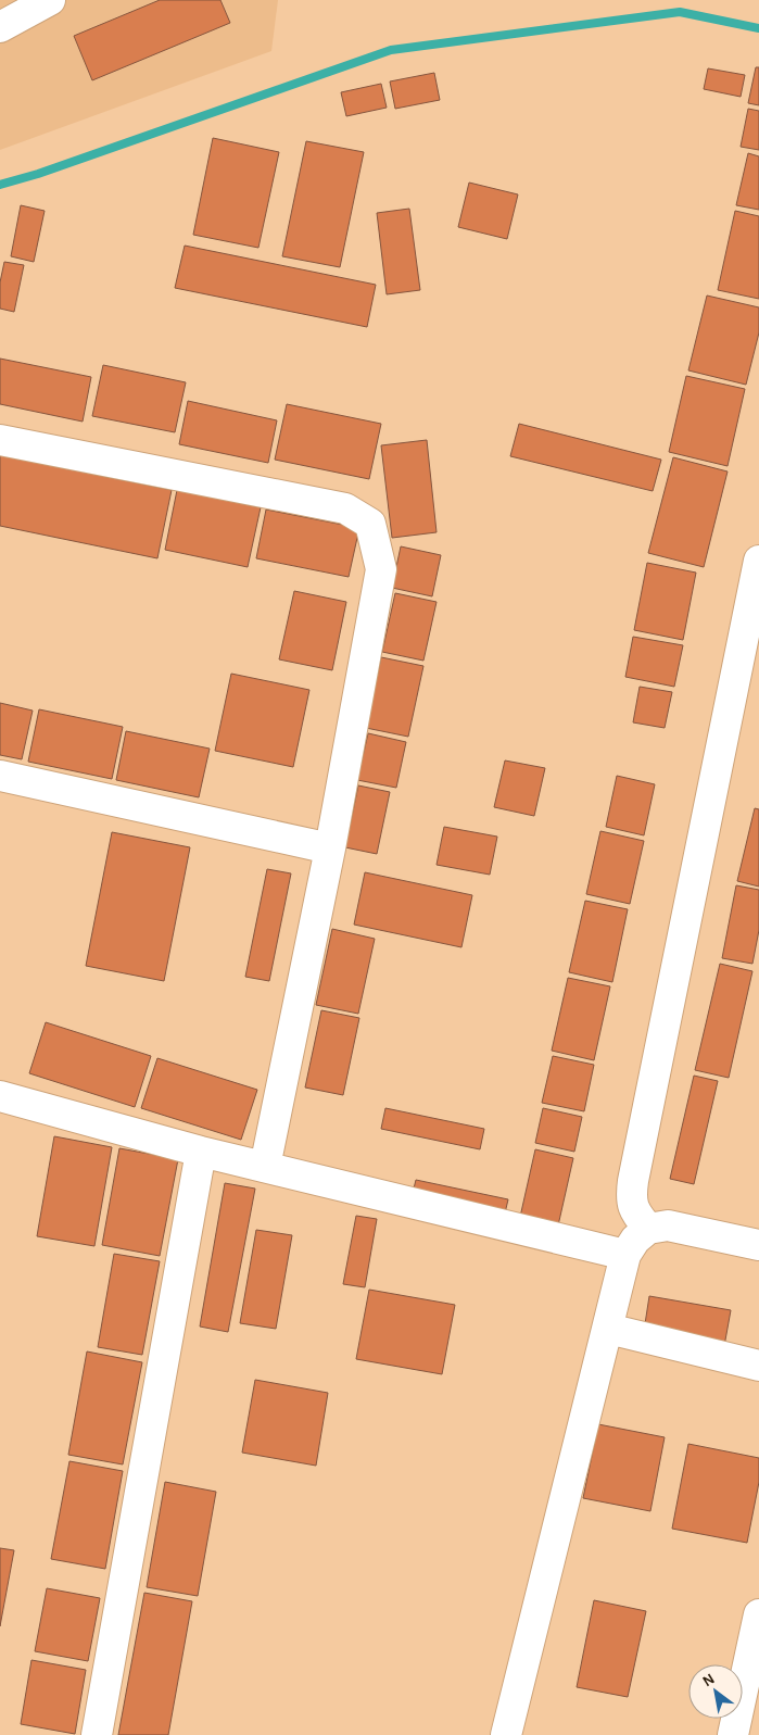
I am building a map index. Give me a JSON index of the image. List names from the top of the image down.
{
  "north": "top left"
}
